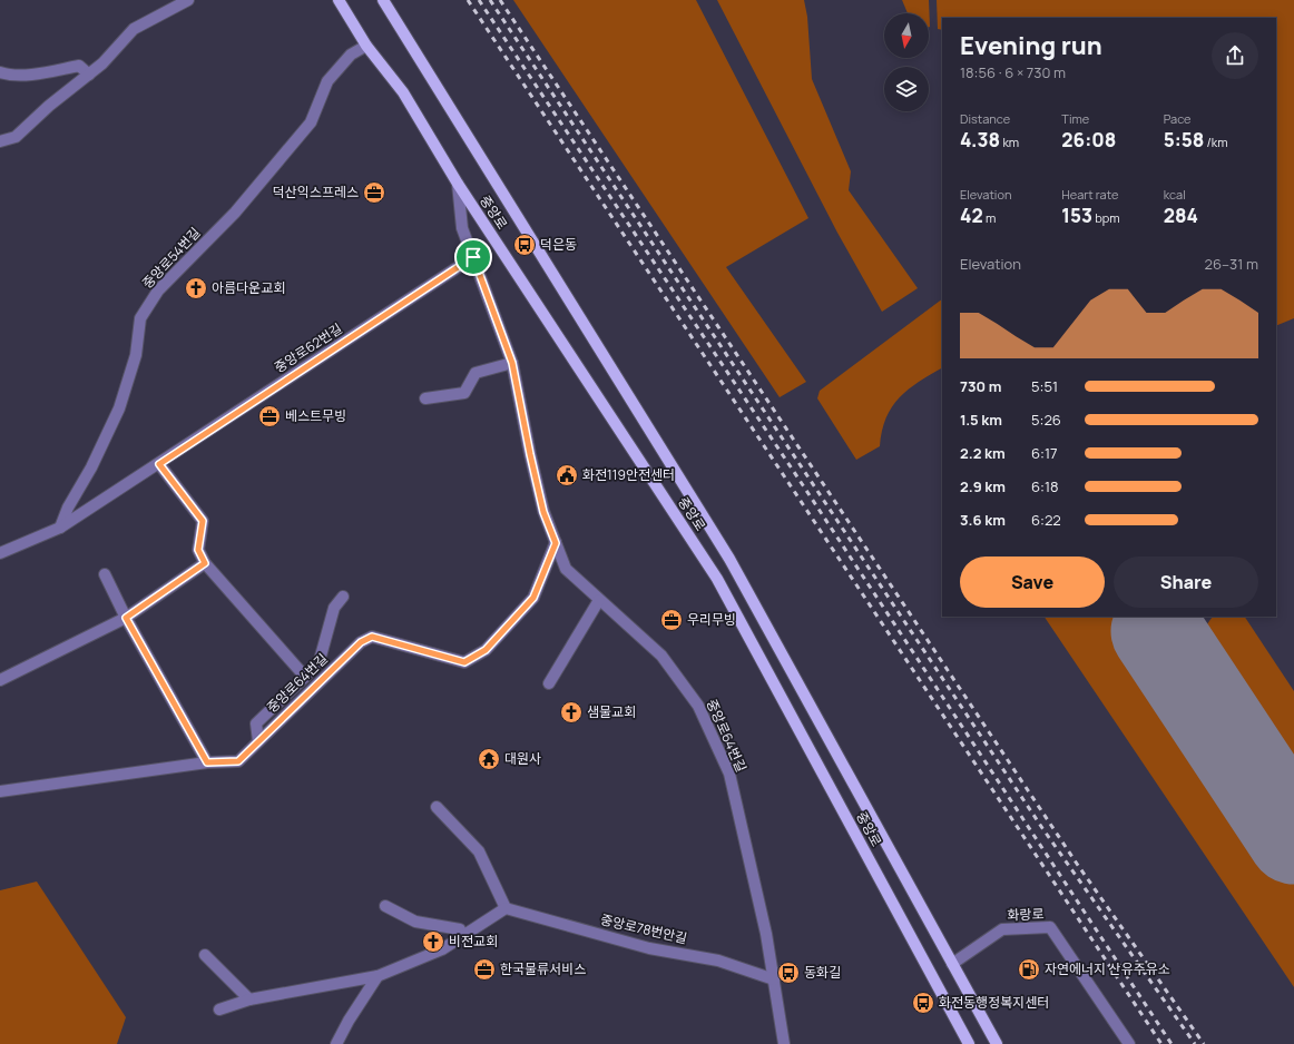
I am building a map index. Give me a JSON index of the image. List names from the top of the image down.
{
  "streets": {
    "main road": ["중앙로"],
    "street": [
      "중앙로54번길",
      "중앙로62번길",
      "중앙로64번길",
      "화랑로",
      "중앙로78번안길"
    ]
  },
  "crossings": [
    ["중앙로", "중앙로54번길"],
    ["중앙로", "중앙로64번길"],
    ["중앙로", "화랑로"],
    ["중앙로54번길", "중앙로62번길"],
    ["중앙로62번길", "중앙로64번길"],
    ["중앙로64번길", "중앙로78번안길"]
  ],
  "places": {
    "office": [
      "덕산익스프레스",
      "베스트무빙",
      "우리무빙",
      "한국물류서비스"
    ],
    "bus stop": ["덕은동", "동화길", "화전동행정복지센터"],
    "church": ["아름다운교회", "샘물교회", "비전교회"],
    "public building": ["화전119안전센터"],
    "temple": ["대원사"],
    "fuel station": ["자연에너지 산유주유소"]
  },
  "north": "bottom",
  "page": {
    "heading": ["Evening run", "18:56 · 6 × 730 m"],
    "stats": [
      ["Distance", "4.38 km"],
      ["Time", "26:08"],
      ["Pace", "5:58 /km"],
      ["Elevation", "42 m"],
      ["Heart rate", "153 bpm"],
      ["kcal", "284"]
    ],
    "chart": ["Elevation", "26–31 m"],
    "list": [
      {
        "name": "730 m",
        "note": "5:51"
      },
      {
        "name": "1.5 km",
        "note": "5:26"
      },
      {
        "name": "2.2 km",
        "note": "6:17"
      },
      {
        "name": "2.9 km",
        "note": "6:18"
      },
      {
        "name": "3.6 km",
        "note": "6:22"
      }
    ],
    "buttons": ["Save", "Share"]
  }
}
